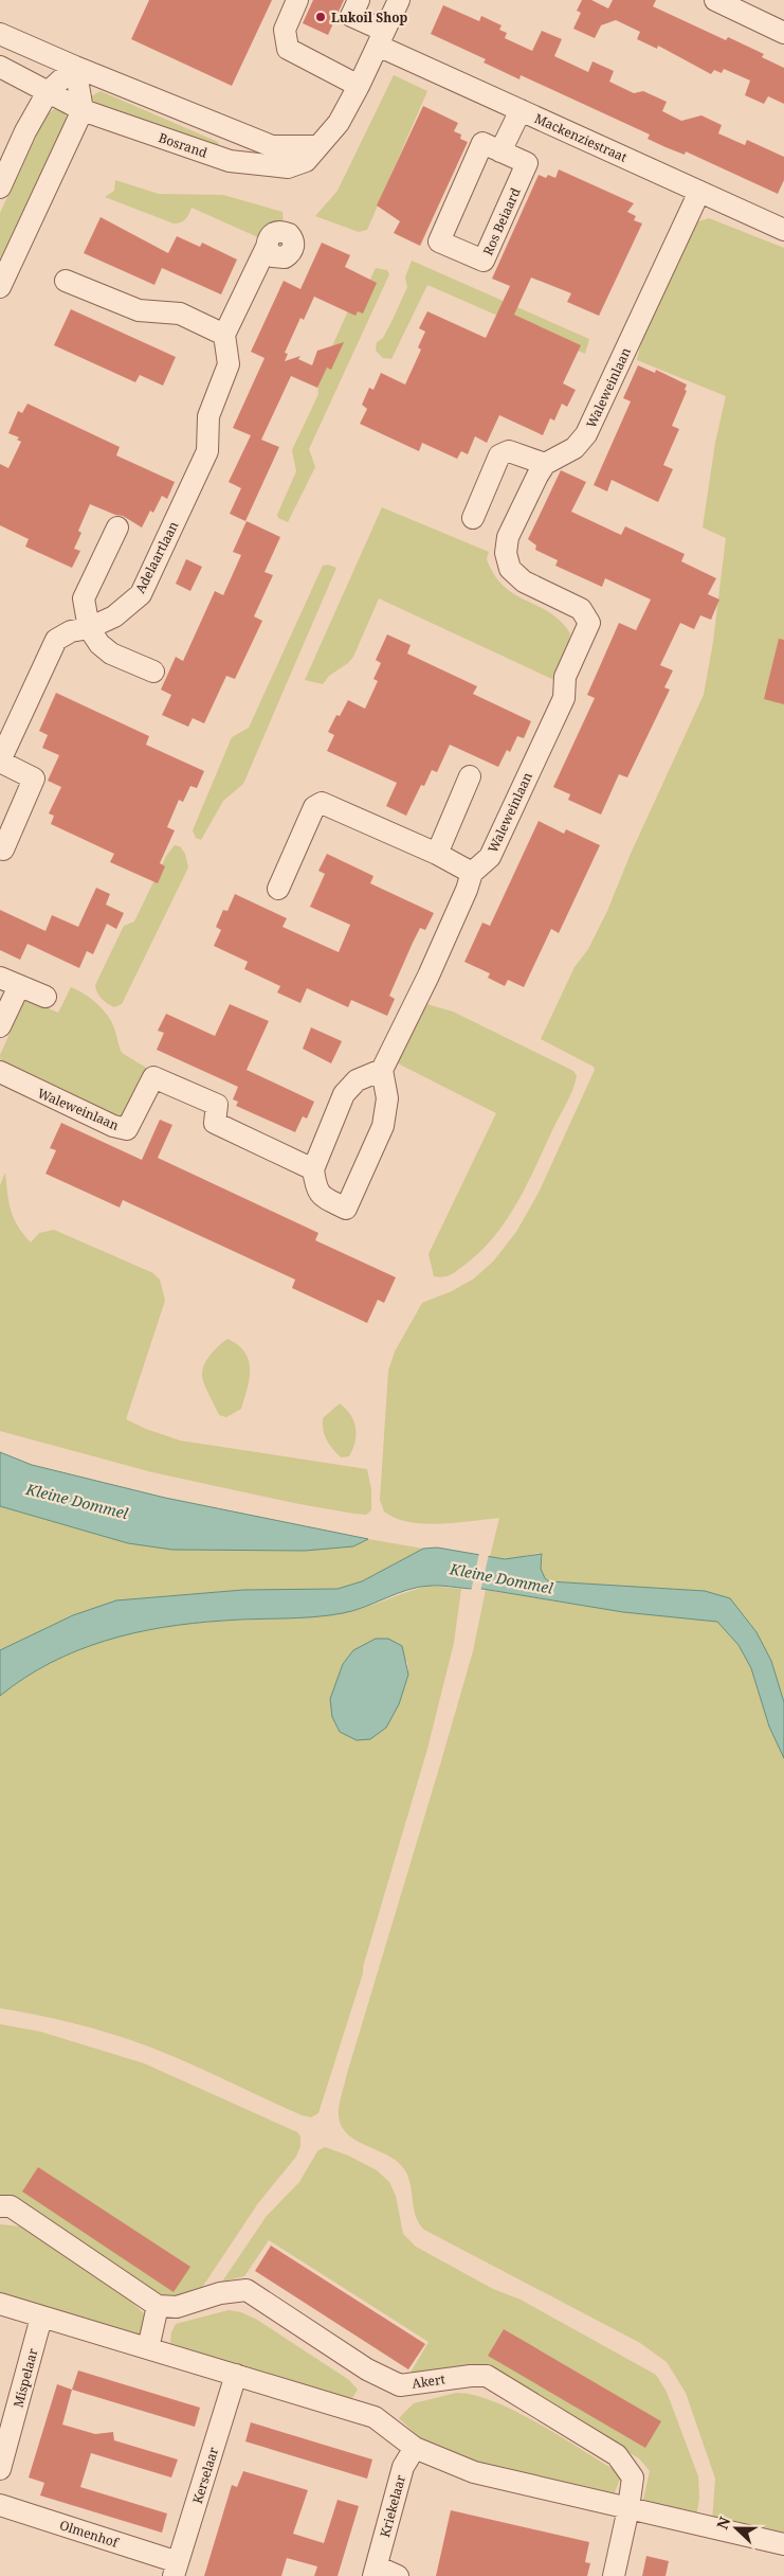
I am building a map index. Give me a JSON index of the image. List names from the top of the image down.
{
  "streets": {
    "street": [
      "Mackenziestraat",
      "Bosrand",
      "Ros Beiaard",
      "Waleweinlaan",
      "Adelaartlaan",
      "Mispelaar",
      "Akert",
      "Kerselaar",
      "Kriekelaar",
      "Olmenhof"
    ]
  },
  "crossings": [
    ["Mackenziestraat", "Bosrand"],
    ["Mackenziestraat", "Waleweinlaan"],
    ["Kerselaar", "Olmenhof"]
  ],
  "water": ["Kleine Dommel"],
  "places": ["Lukoil Shop"],
  "north": "left"
}
